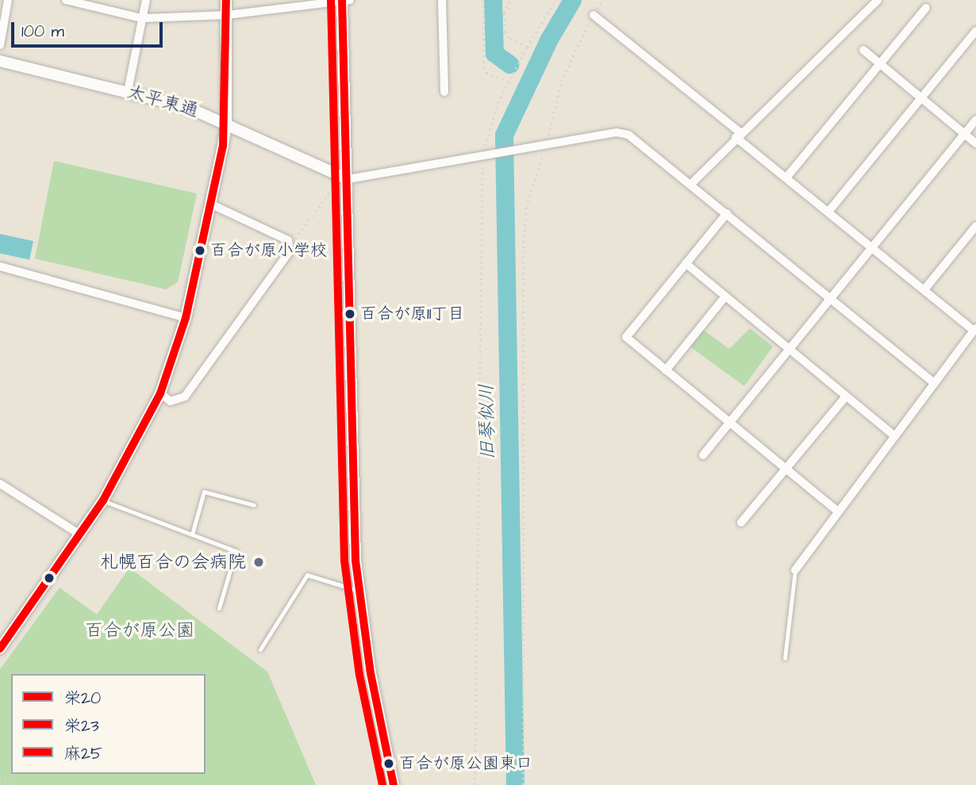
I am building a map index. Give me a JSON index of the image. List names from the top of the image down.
{
  "streets": {
    "street": ["太平東通"]
  },
  "water": ["旧琴似川"],
  "parks": ["百合が原公園"],
  "places": [
    "百合が原小学校",
    "百合が原11丁目",
    "札幌百合の会病院",
    "百合が原公園東口"
  ],
  "lines": ["transit line 栄20", "transit line 栄23", "transit line 麻25"],
  "legend": ["栄20", "栄23", "麻25"],
  "scale_bar": "100 m"
}
